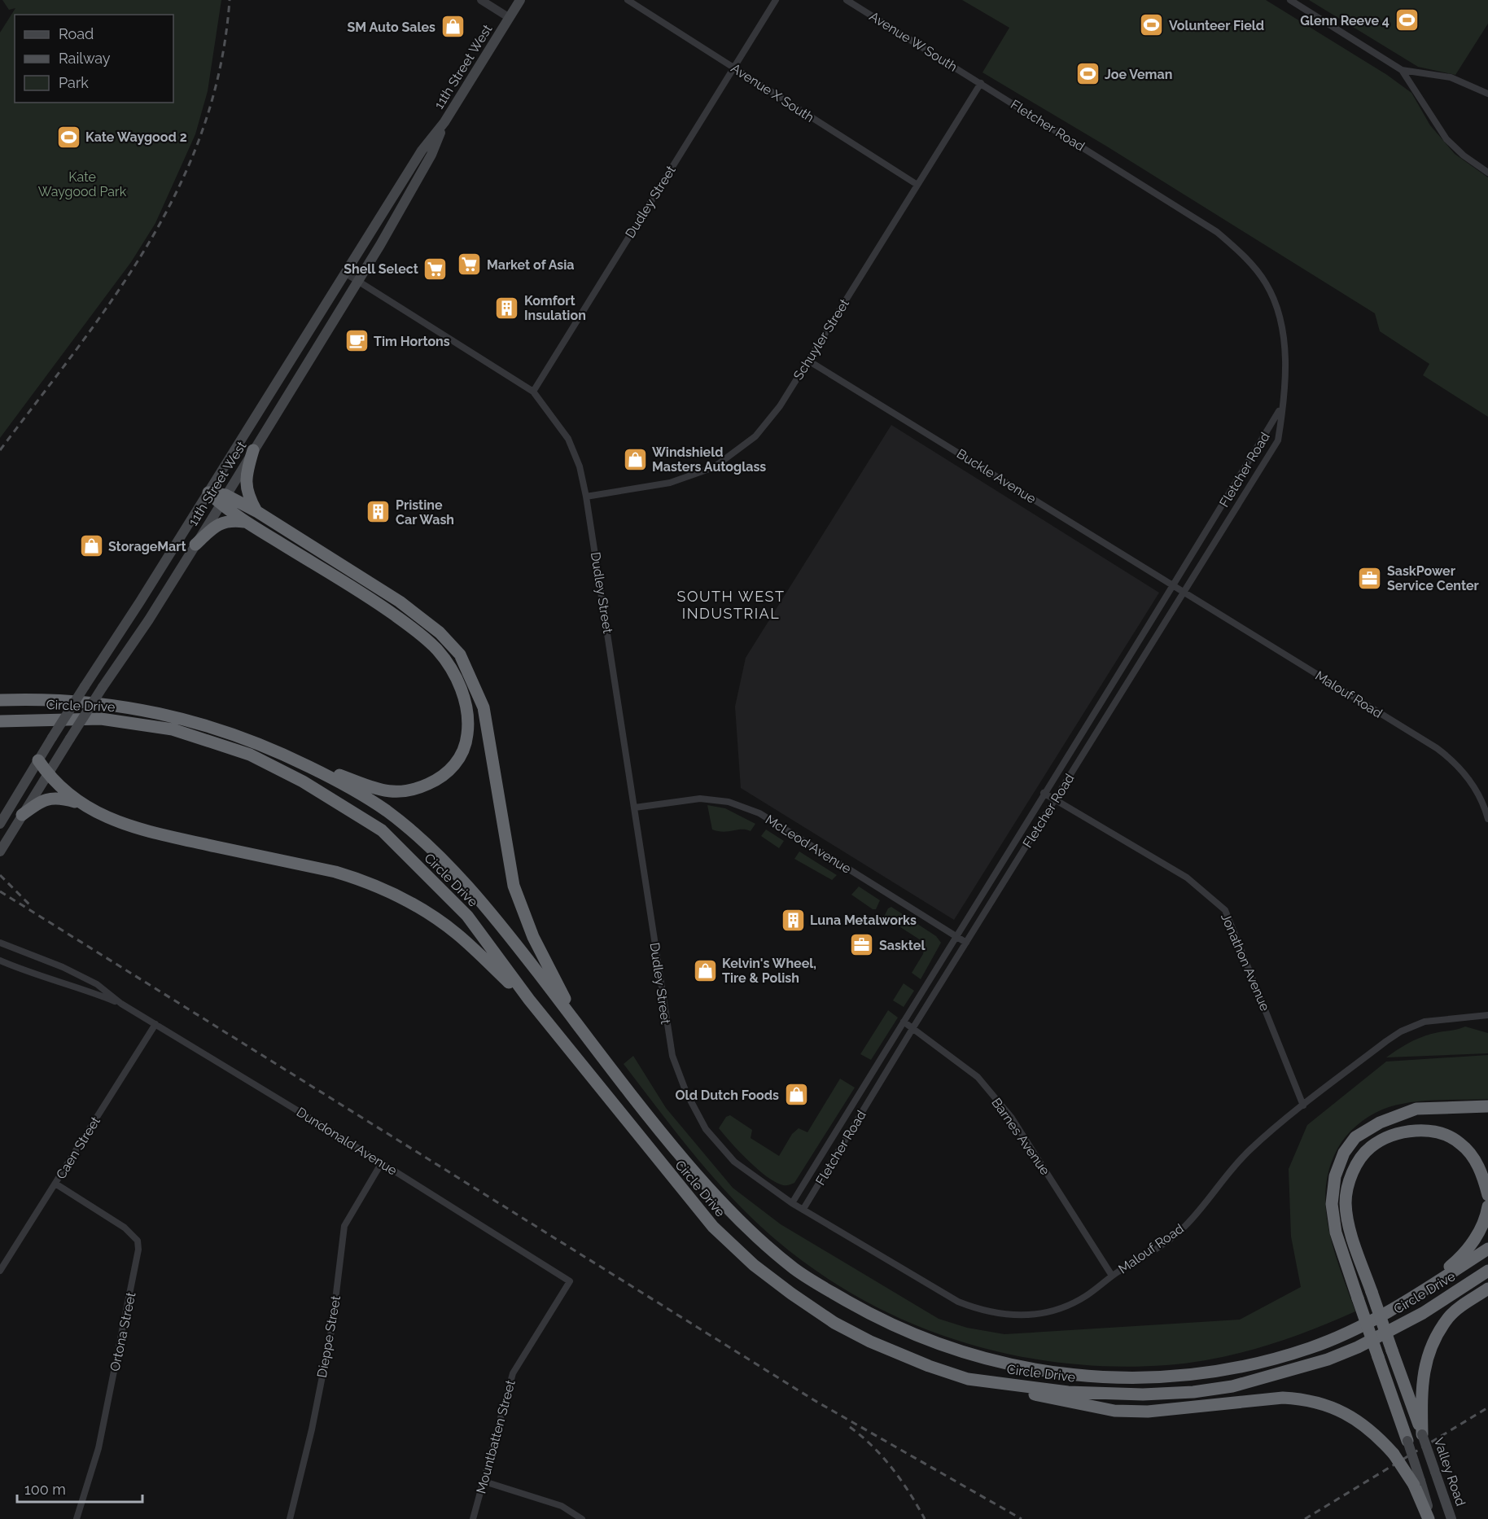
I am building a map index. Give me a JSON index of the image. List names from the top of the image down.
{
  "streets": {
    "highway": ["Circle Drive"],
    "main road": ["11th Street West", "Valley Road"],
    "street": [
      "Avenue W South",
      "Avenue X South",
      "Fletcher Road",
      "Dudley Street",
      "Schuyler Street",
      "Buckle Avenue",
      "Malouf Road",
      "McLeod Avenue",
      "Jonathon Avenue",
      "Barnes Avenue",
      "Dundonald Avenue",
      "Caen Street",
      "Ortona Street",
      "Dieppe Street",
      "Mountbatten Street"
    ]
  },
  "crossings": [
    ["Avenue W South", "Fletcher Road"],
    ["Avenue W South", "Schuyler Street"],
    ["Avenue X South", "Dudley Street"],
    ["Avenue X South", "Schuyler Street"],
    ["Fletcher Road", "Dudley Street"],
    ["Fletcher Road", "Schuyler Street"],
    ["Fletcher Road", "Buckle Avenue"],
    ["Fletcher Road", "Malouf Road"],
    ["Fletcher Road", "McLeod Avenue"],
    ["Fletcher Road", "Jonathon Avenue"],
    ["Fletcher Road", "Barnes Avenue"],
    ["Dudley Street", "Schuyler Street"],
    ["Dudley Street", "Malouf Road"],
    ["Dudley Street", "McLeod Avenue"],
    ["Schuyler Street", "Buckle Avenue"],
    ["Buckle Avenue", "Malouf Road"],
    ["Malouf Road", "Jonathon Avenue"],
    ["Malouf Road", "Barnes Avenue"],
    ["Dundonald Avenue", "Caen Street"],
    ["Dundonald Avenue", "Dieppe Street"],
    ["Dundonald Avenue", "Mountbatten Street"],
    ["Caen Street", "Ortona Street"]
  ],
  "districts": ["SOUTH WEST INDUSTRIAL"],
  "parks": ["Kate Waygood Park"],
  "places": {
    "sports": [
      "Glenn Reeve 4",
      "Volunteer Field",
      "Joe Veman",
      "Kate Waygood 2"
    ],
    "shop": [
      "SM Auto Sales",
      "Windshield Masters Autoglass",
      "StorageMart",
      "Kelvin's Wheel, Tire & Polish",
      "Old Dutch Foods"
    ],
    "supermarket": ["Market of Asia", "Shell Select"],
    "building": ["Komfort Insulation", "Pristine Car Wash", "Luna Metalworks"],
    "cafe": ["Tim Hortons"],
    "office": ["SaskPower Service Center", "Sasktel"]
  },
  "legend": ["Road", "Railway", "Park"],
  "scale_bar": "100 m"
}
